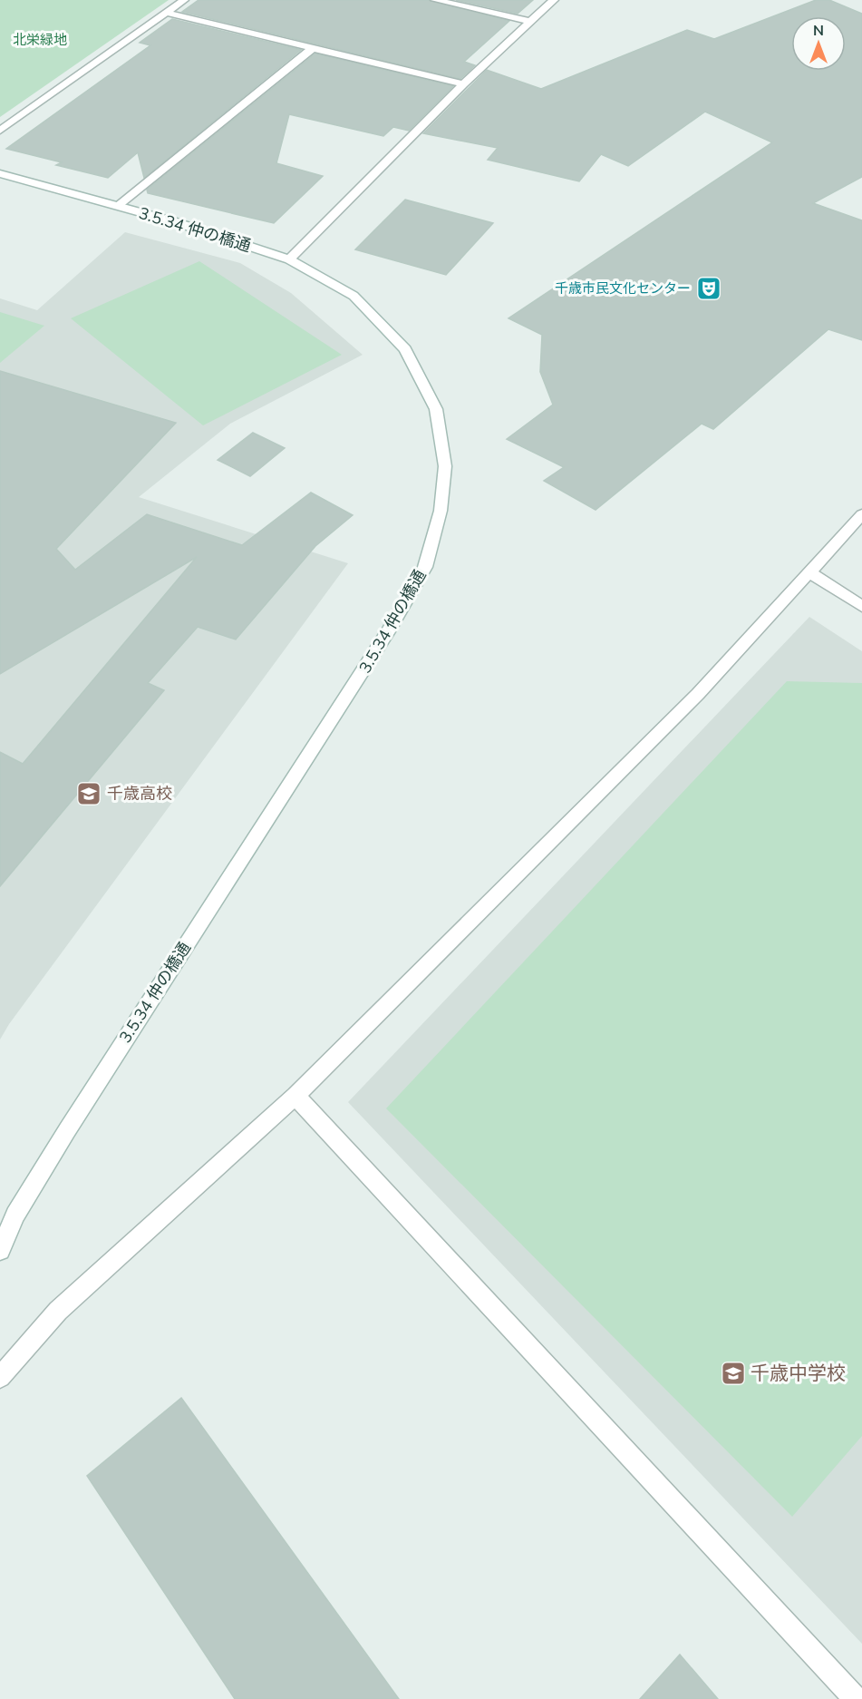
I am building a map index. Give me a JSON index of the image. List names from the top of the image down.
{
  "streets": {
    "street": ["3.5.34 仲の橋通"]
  },
  "parks": ["北栄緑地"],
  "places": {
    "theatre": ["千歳市民文化センター"],
    "school or university": ["千歳高校", "千歳中学校"]
  },
  "north": "top"
}
